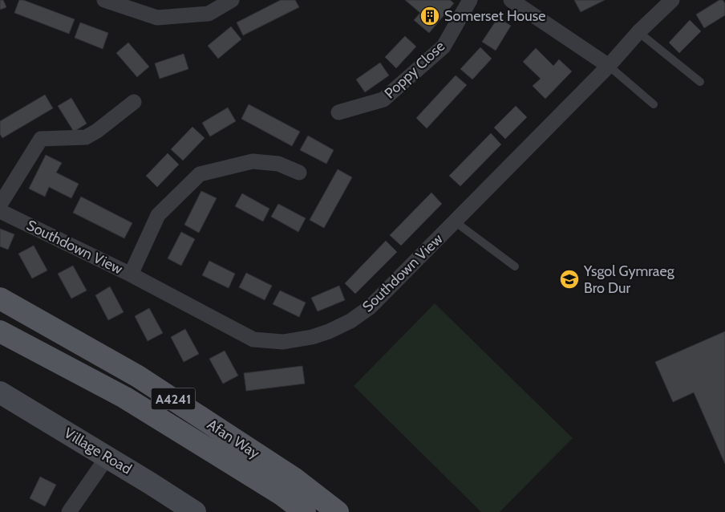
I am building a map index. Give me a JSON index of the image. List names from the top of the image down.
{
  "streets": {
    "main road": ["A4241", "Afan Way"],
    "street": ["Poppy Close", "Southdown View", "Village Road"]
  },
  "places": {
    "building": ["Somerset House"],
    "school or university": ["Ysgol Gymraeg Bro Dur"]
  }
}
